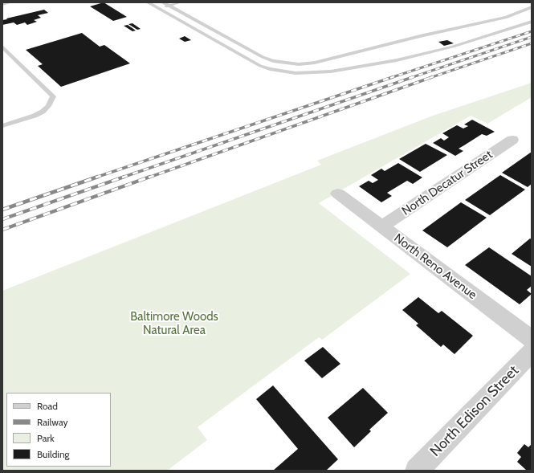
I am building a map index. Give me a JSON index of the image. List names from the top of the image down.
{
  "streets": {
    "street": ["North Decatur Street", "North Reno Avenue", "North Edison Street"]
  },
  "crossings": [
    ["North Decatur Street", "North Reno Avenue"]
  ],
  "parks": ["Baltimore Woods Natural Area"],
  "legend": [
    "Road",
    "Railway",
    "Park",
    "Building"
  ]
}
